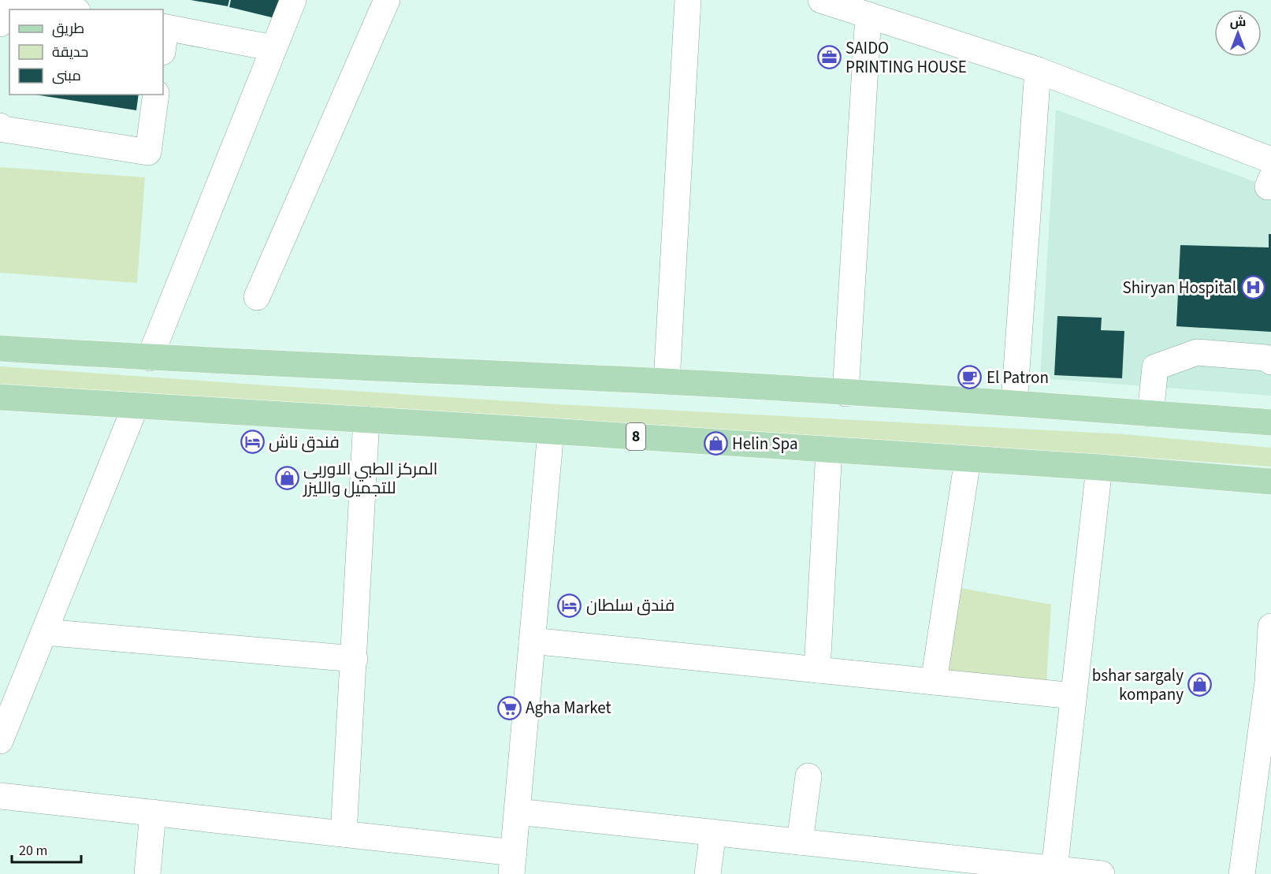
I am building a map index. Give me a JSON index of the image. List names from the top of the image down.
{
  "streets": {
    "main road": ["8"]
  },
  "places": {
    "office": ["SAIDO PRINTING HOUSE"],
    "hospital": ["Shiryan Hospital"],
    "cafe": ["El Patron"],
    "hotel": ["فندق ناش", "فندق سلطان"],
    "shop": ["Helin Spa", "المركز الطبي الاوربي للتجميل والليزر", "bshar sargaly kompany"],
    "supermarket": ["Agha Market"]
  },
  "legend": ["طريق", "حديقة", "مبنى"],
  "scale_bar": "20 m",
  "north": "top"
}
